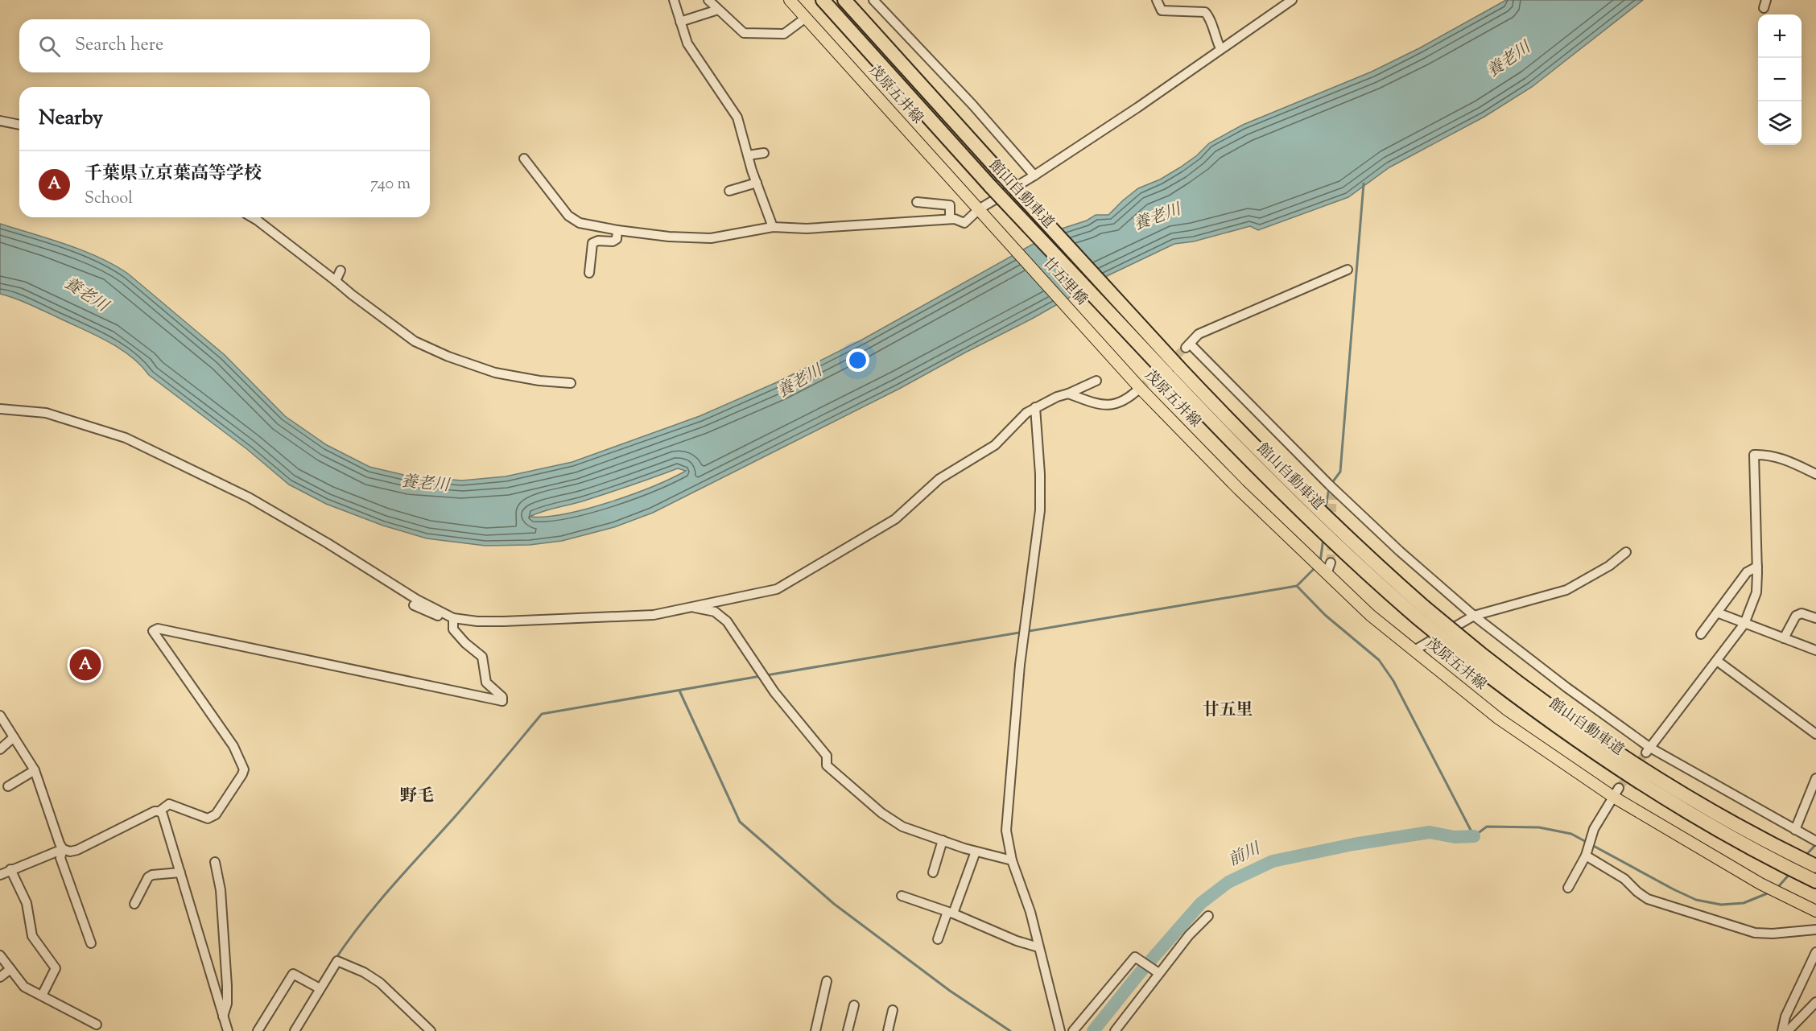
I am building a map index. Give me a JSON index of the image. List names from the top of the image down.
{
  "streets": {
    "highway": ["館山自動車道"],
    "main road": ["茂原五井線", "廿五里橋"]
  },
  "crossings": [
    ["茂原五井線", "廿五里橋"]
  ],
  "districts": ["廿五里", "野毛"],
  "water": ["養老川", "前川"],
  "page": {
    "map_buttons": ["+", "−"],
    "search": "Search here",
    "heading": "Nearby",
    "list": [
      {
        "mark": "A",
        "name": "千葉県立京葉高等学校",
        "note": "School",
        "value": "740 m"
      }
    ],
    "pins": "A"
  }
}
